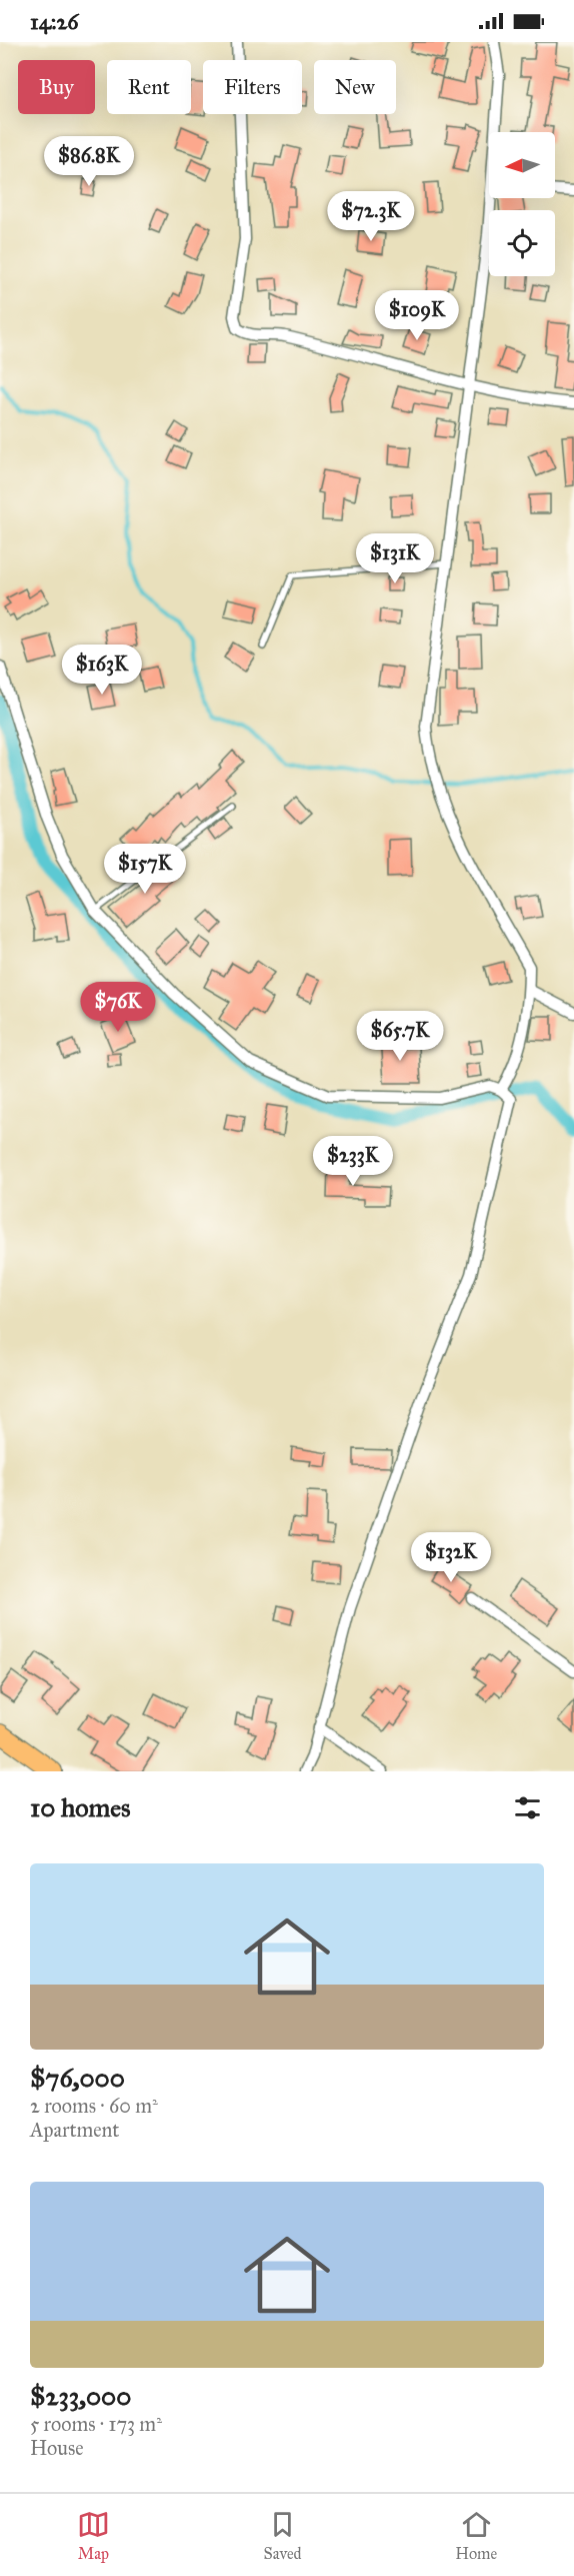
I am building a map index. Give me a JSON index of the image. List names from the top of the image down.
{
  "north": "left",
  "page": {
    "status": "14:26",
    "chip": [
      "Buy",
      "Rent",
      "Filters",
      "New"
    ],
    "price": [
      "$86.8K",
      "$72.3K",
      "$109K",
      "$131K",
      "$163K",
      "$157K",
      "$76K",
      "$65.7K",
      "$233K",
      "$132K"
    ],
    "heading": "10 homes",
    "list": [
      {
        "name": "$76,000",
        "note": "2 rooms · 60 m² · Apartment"
      },
      {
        "name": "$233,000",
        "note": "5 rooms · 173 m² · House"
      }
    ],
    "tabs": ["Map", "Saved", "Home"]
  }
}
